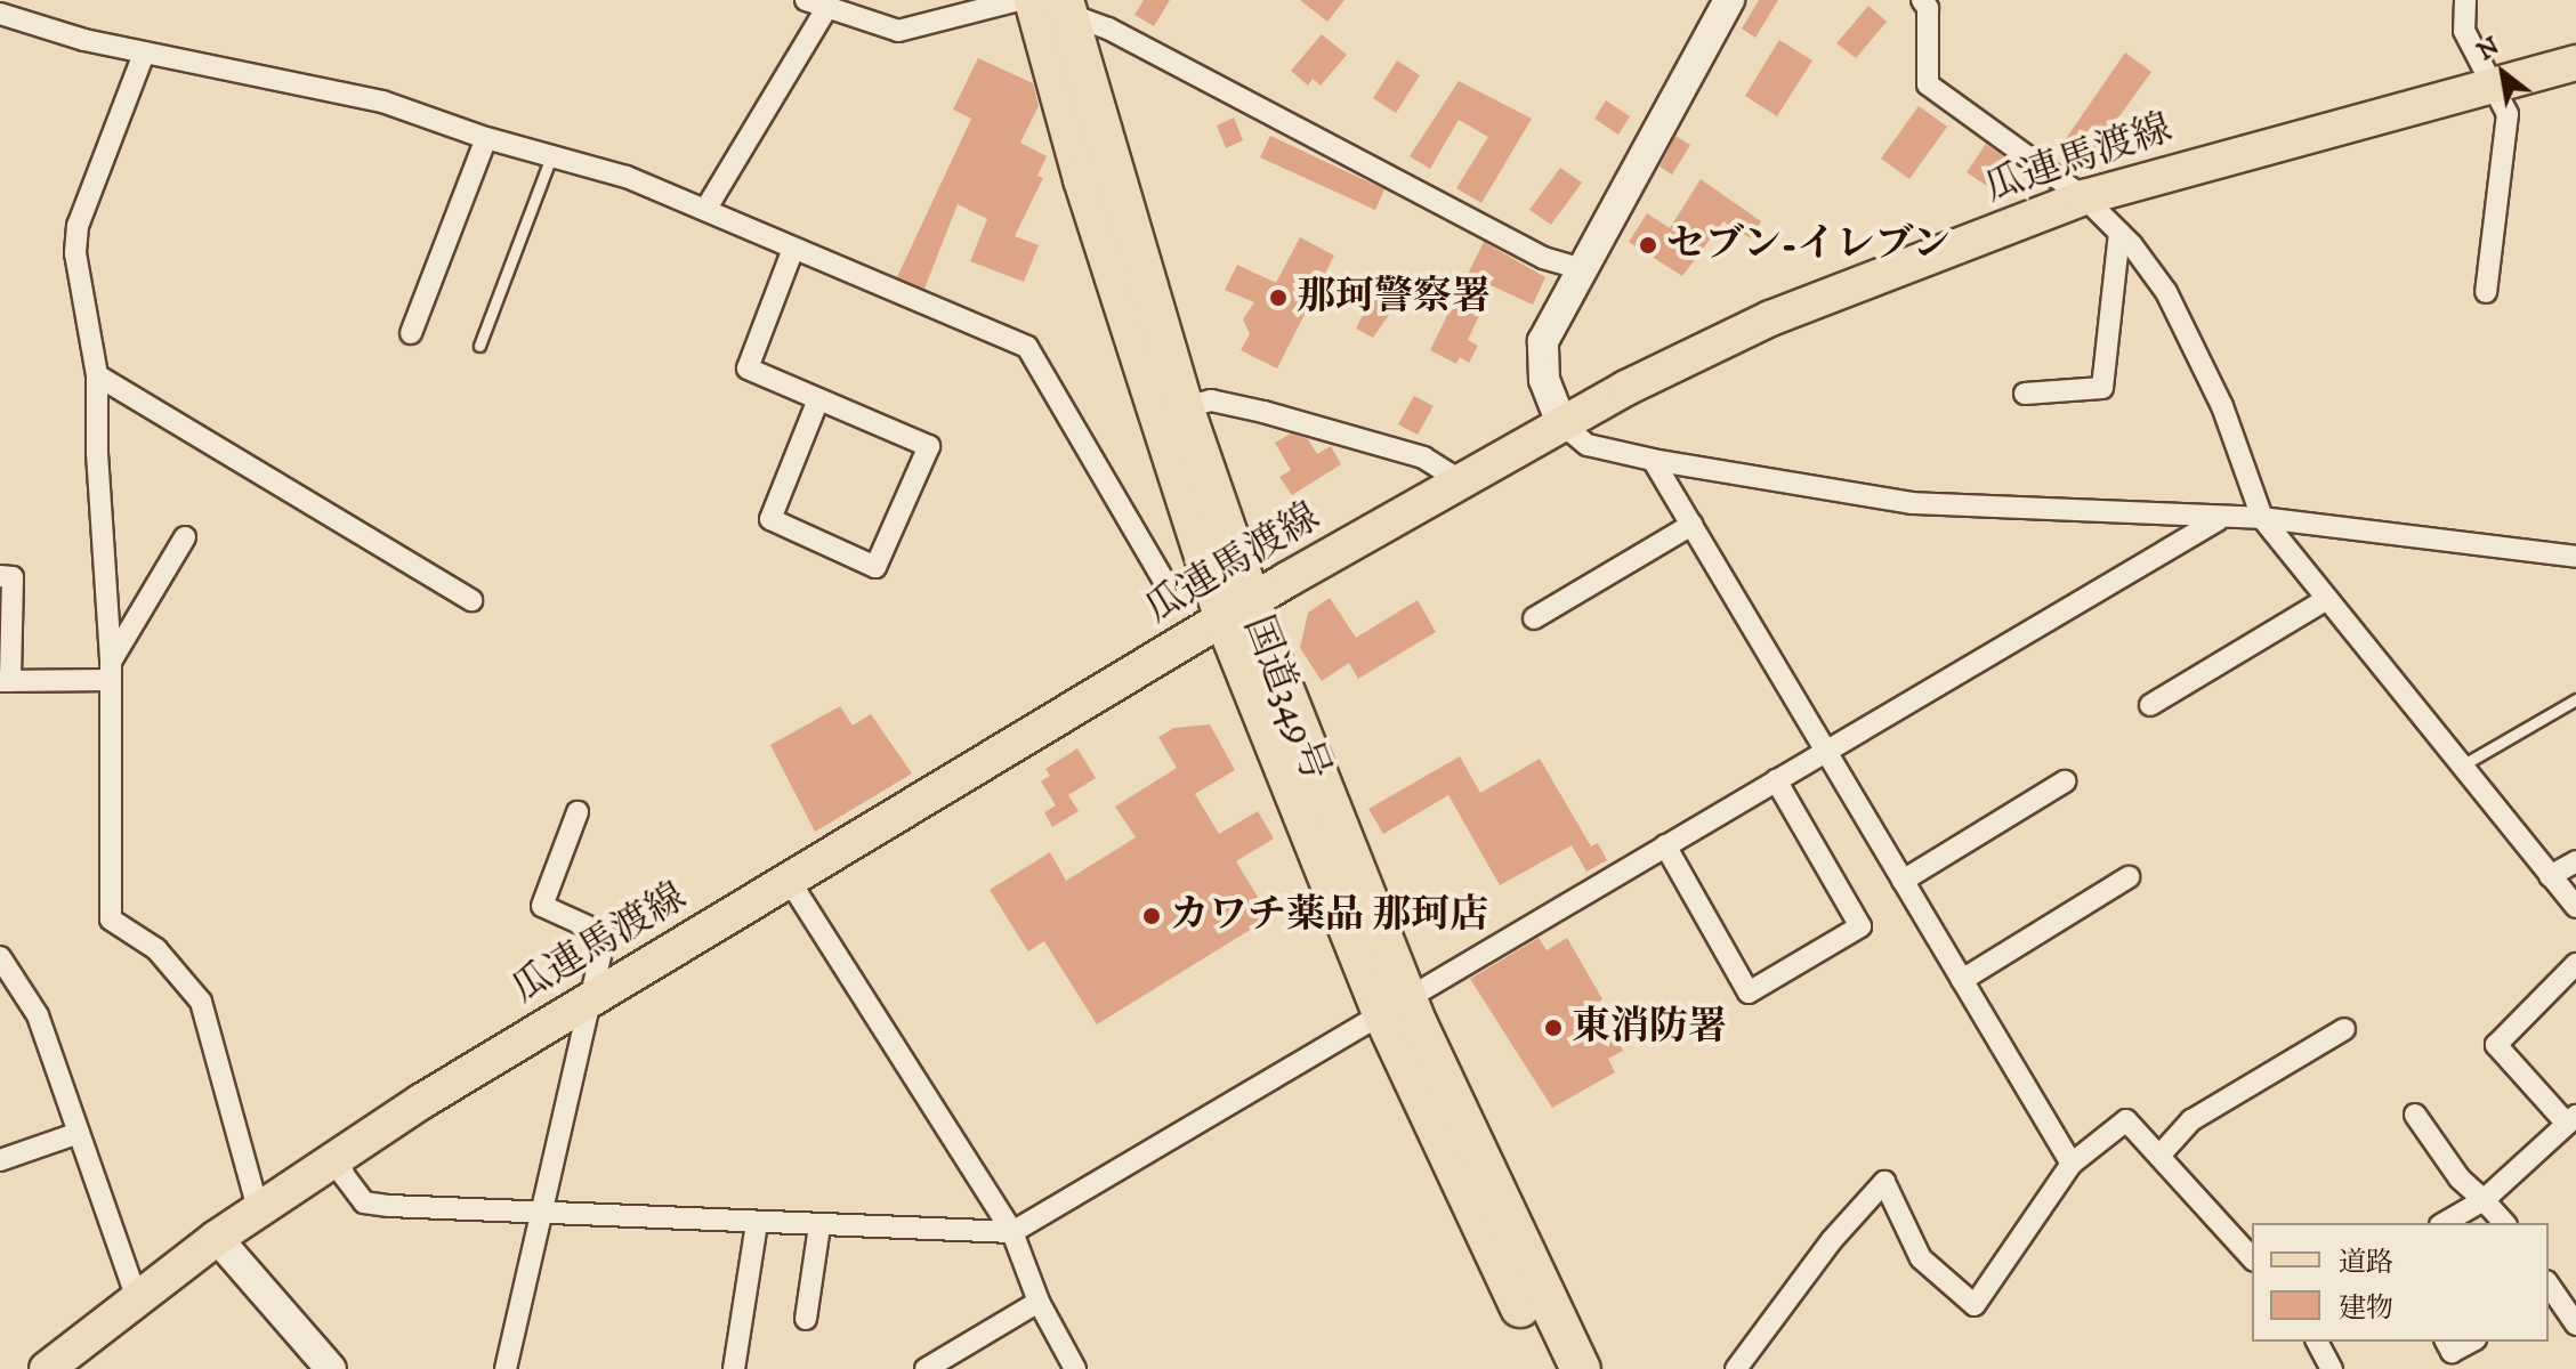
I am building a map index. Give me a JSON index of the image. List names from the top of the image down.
{
  "streets": {
    "highway": ["国道349号"],
    "main road": ["瓜連馬渡線"]
  },
  "crossings": [
    ["瓜連馬渡線", "国道349号"]
  ],
  "places": [
    "セブン-イレブン",
    "那珂警察署",
    "カワチ薬品 那珂店",
    "東消防署"
  ],
  "legend": ["道路", "建物"],
  "north": "top left"
}
